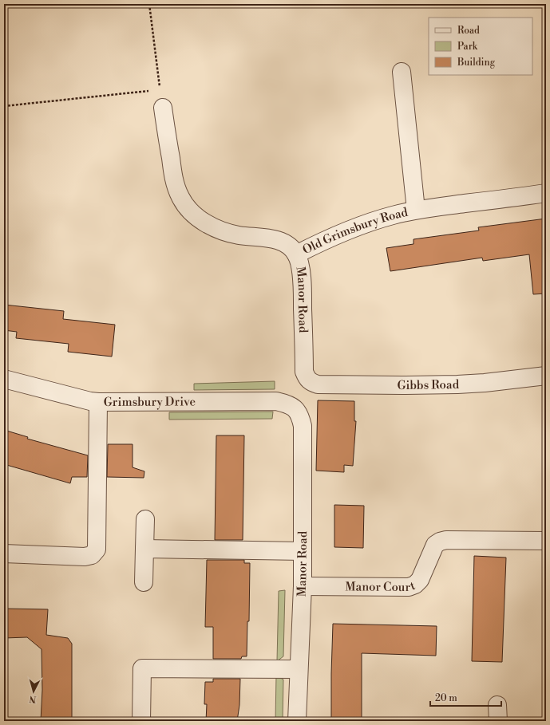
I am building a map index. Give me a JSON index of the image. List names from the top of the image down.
{
  "streets": {
    "street": [
      "Old Grimsbury Road",
      "Manor Road",
      "Gibbs Road",
      "Grimsbury Drive",
      "Manor Court"
    ]
  },
  "crossings": [
    ["Old Grimsbury Road", "Manor Road"],
    ["Manor Road", "Gibbs Road"],
    ["Manor Road", "Grimsbury Drive"],
    ["Manor Road", "Manor Court"]
  ],
  "legend": ["Road", "Park", "Building"],
  "scale_bar": "20 m",
  "north": "bottom"
}
